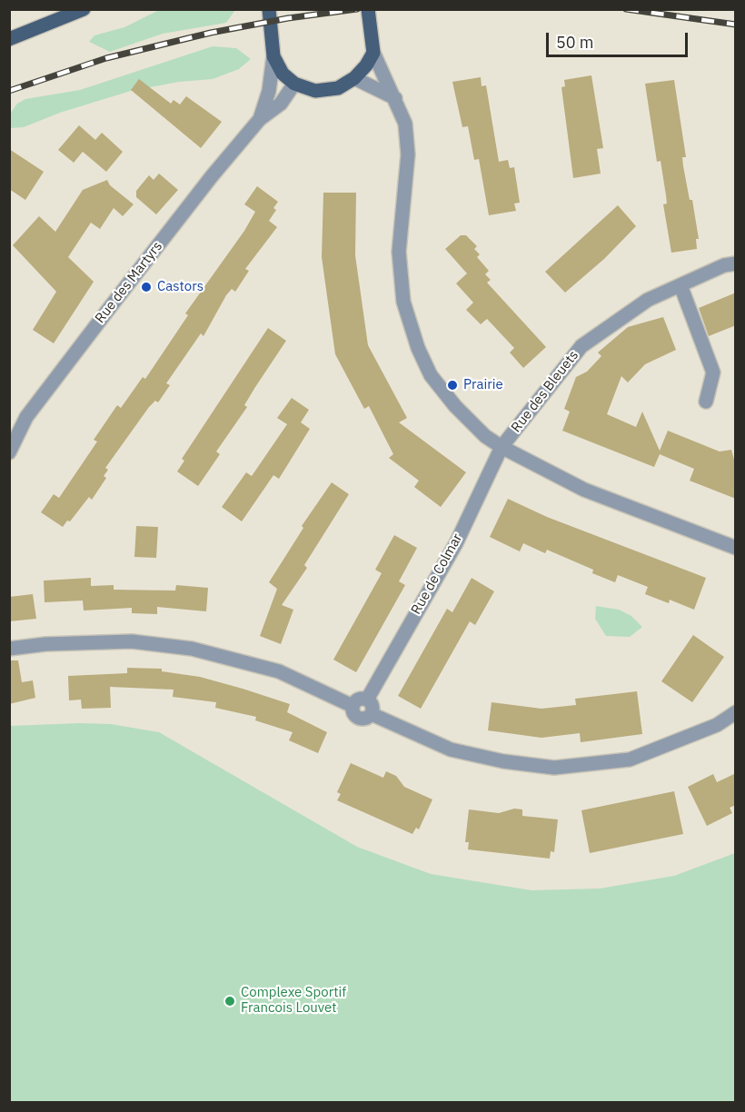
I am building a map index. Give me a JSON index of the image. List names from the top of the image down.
{
  "streets": {
    "street": ["Rue des Martyrs", "Rue des Bleuets", "Rue de Colmar"]
  },
  "crossings": [
    ["Rue des Bleuets", "Rue de Colmar"]
  ],
  "places": ["Castors", "Prairie", "Complexe Sportif Francois Louvet"],
  "scale_bar": "50 m"
}
